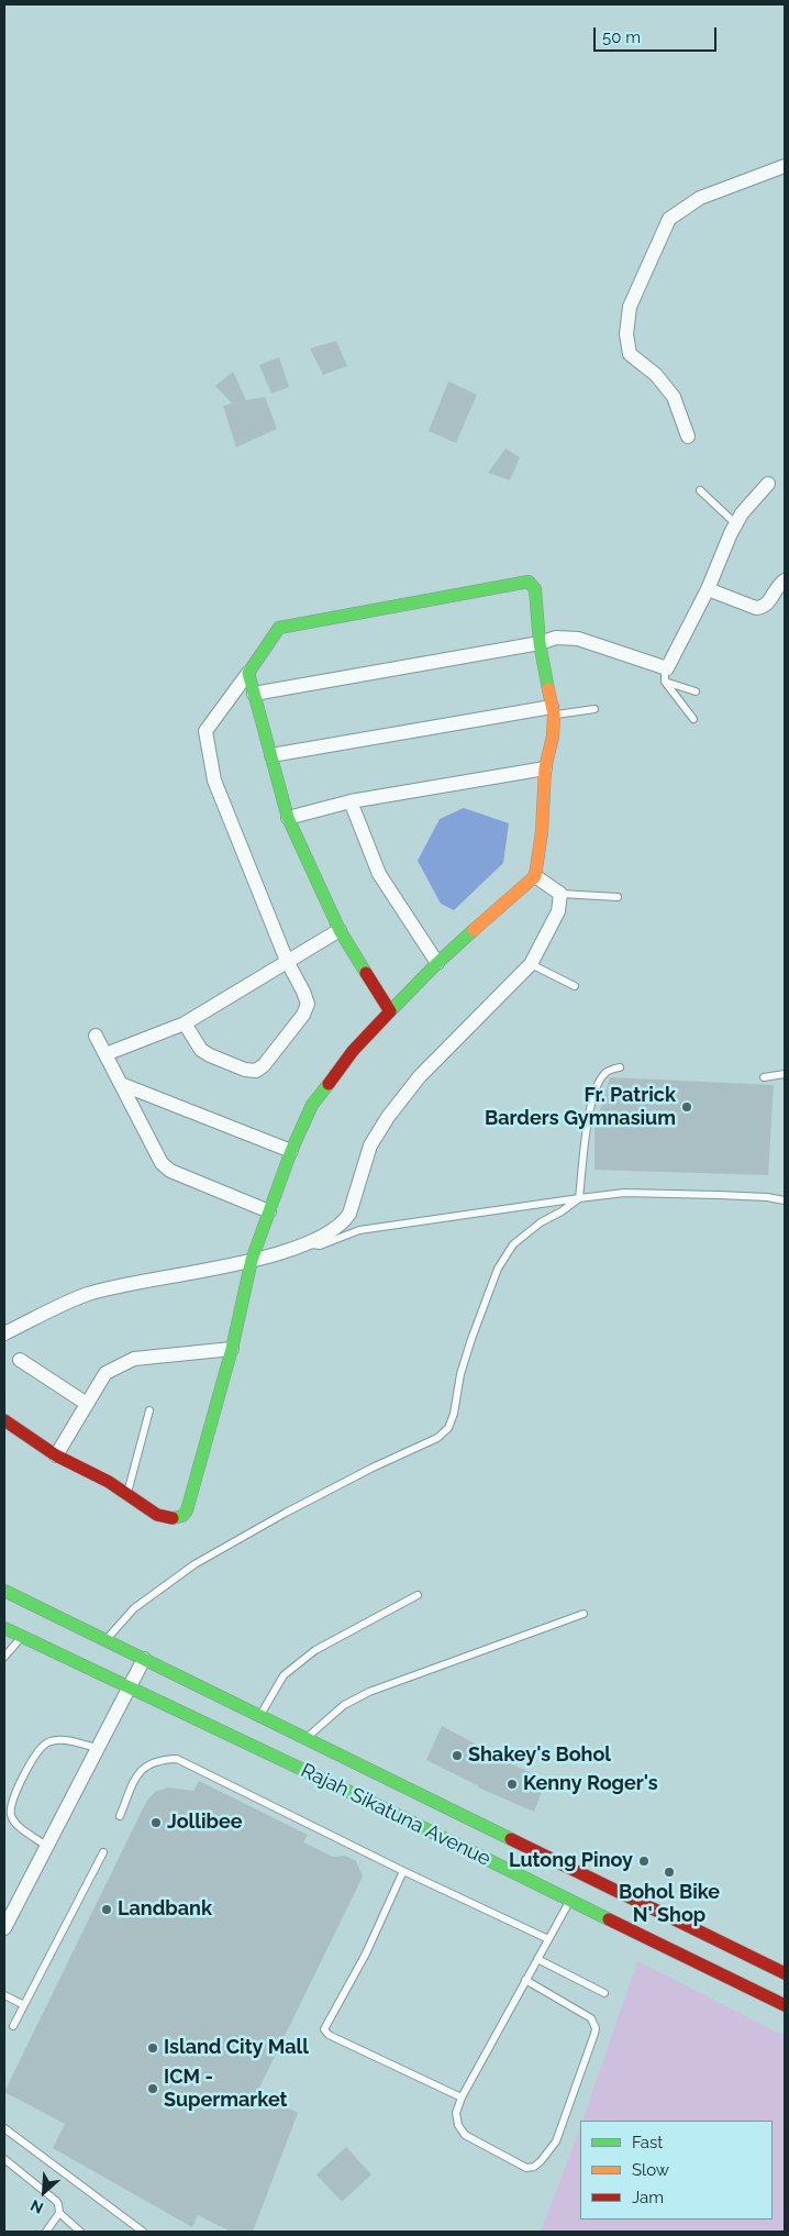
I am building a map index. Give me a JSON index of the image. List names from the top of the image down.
{
  "streets": {
    "street": ["Rajah Sikatuna Avenue"]
  },
  "places": [
    "Fr. Patrick Barders Gymnasium",
    "Shakey's Bohol",
    "Kenny Roger's",
    "Jollibee",
    "Lutong Pinoy",
    "Bohol Bike N' Shop",
    "Landbank",
    "Island City Mall",
    "ICM - Supermarket"
  ],
  "legend": ["Fast", "Slow", "Jam"],
  "scale_bar": "50 m",
  "north": "bottom left"
}
